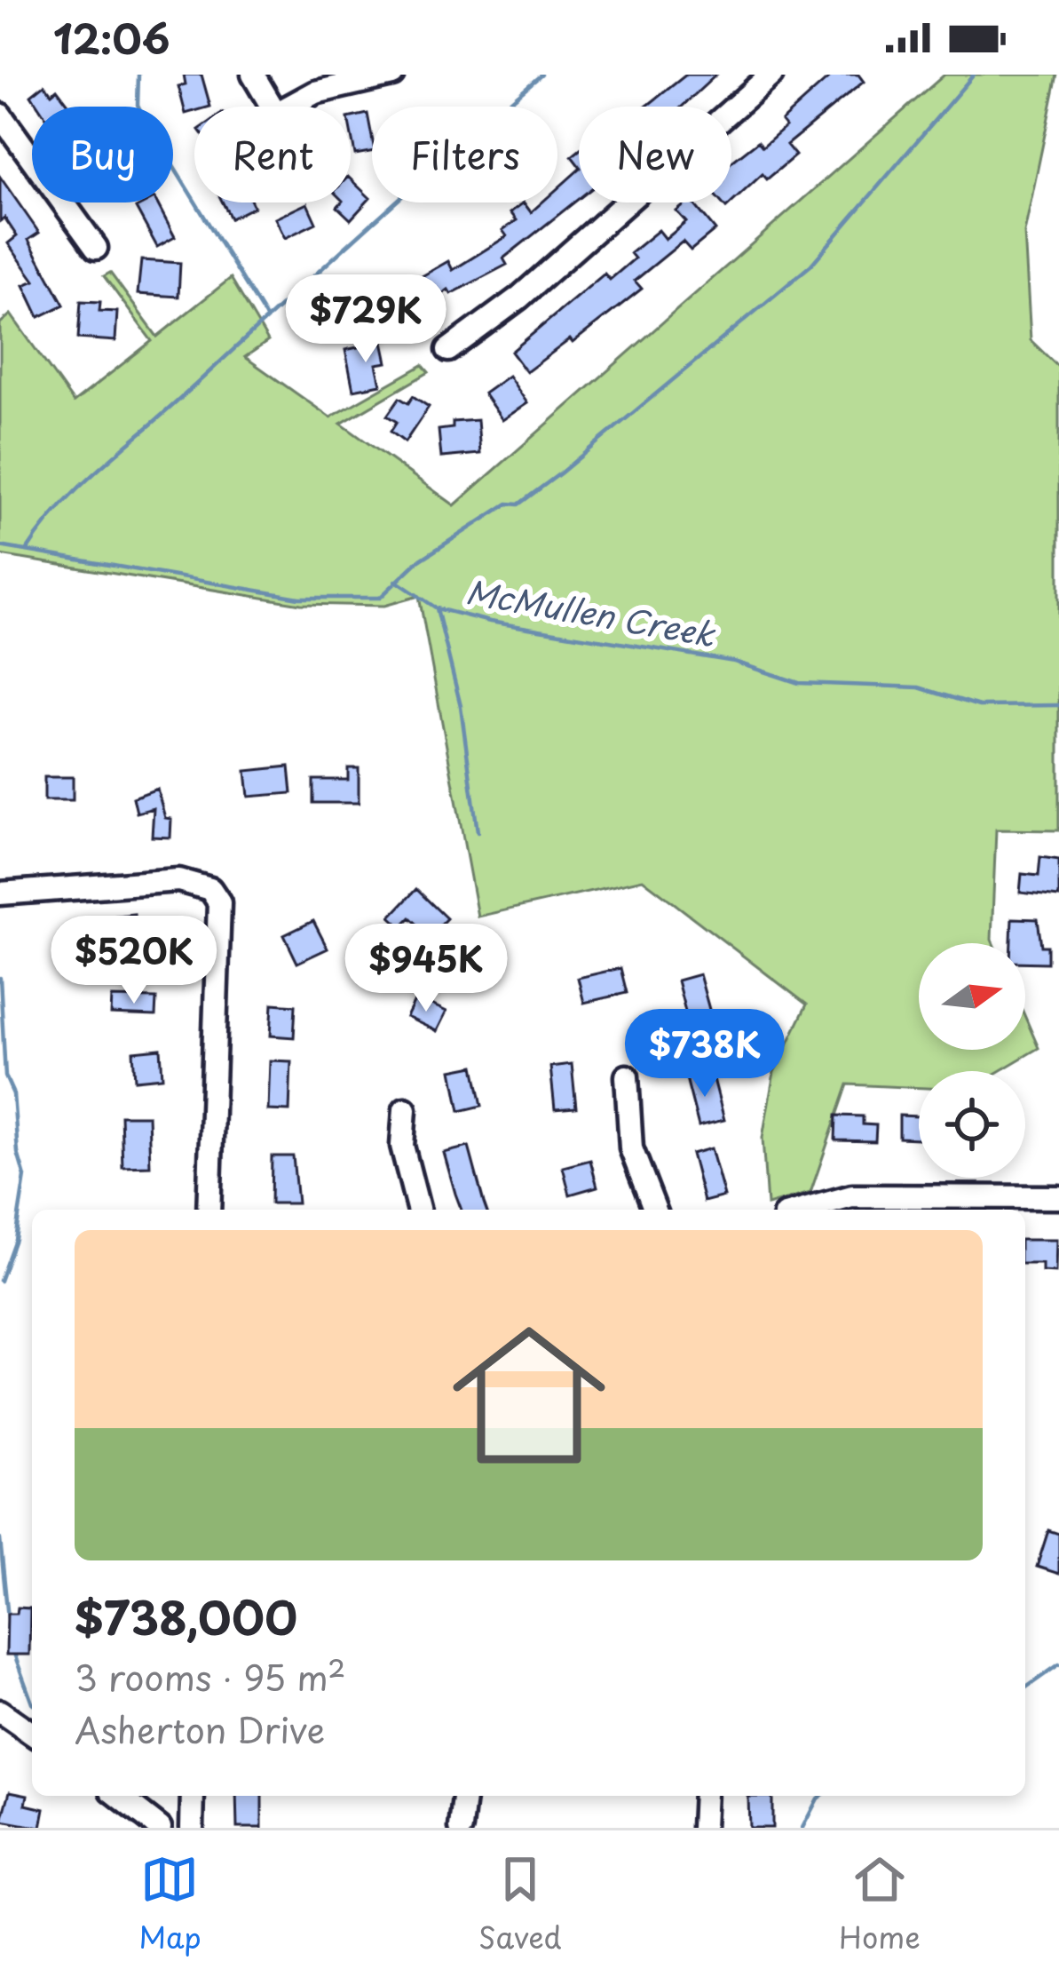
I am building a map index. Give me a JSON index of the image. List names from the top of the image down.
{
  "water": ["McMullen Creek"],
  "north": "right",
  "page": {
    "status": "12:06",
    "chip": [
      "Buy",
      "Rent",
      "Filters",
      "New"
    ],
    "price": [
      "$729K",
      "$520K",
      "$945K",
      "$738K"
    ],
    "list": [
      {
        "name": "$738,000",
        "note": "3 rooms · 95 m² · Asherton Drive"
      }
    ],
    "tabs": ["Map", "Saved", "Home"]
  }
}
